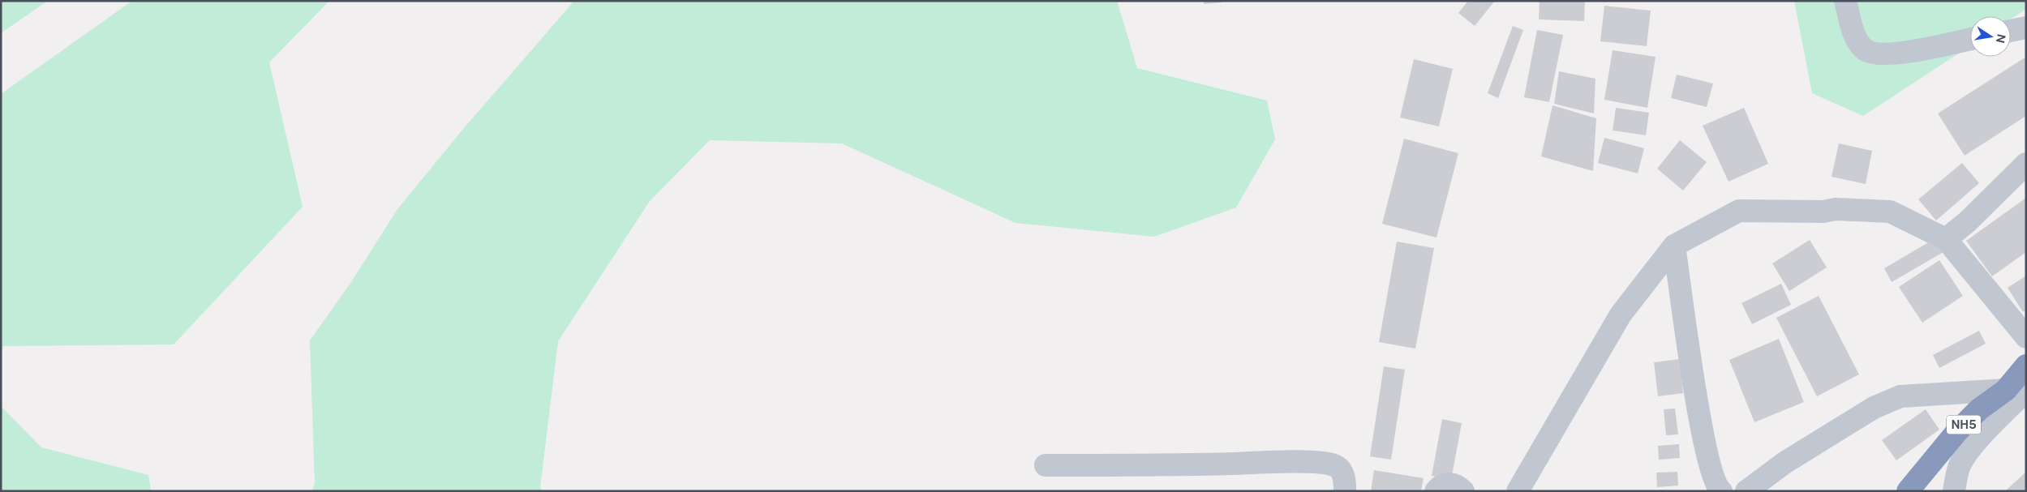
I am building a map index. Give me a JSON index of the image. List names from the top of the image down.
{
  "streets": {
    "highway": ["NH5"]
  },
  "north": "right"
}
